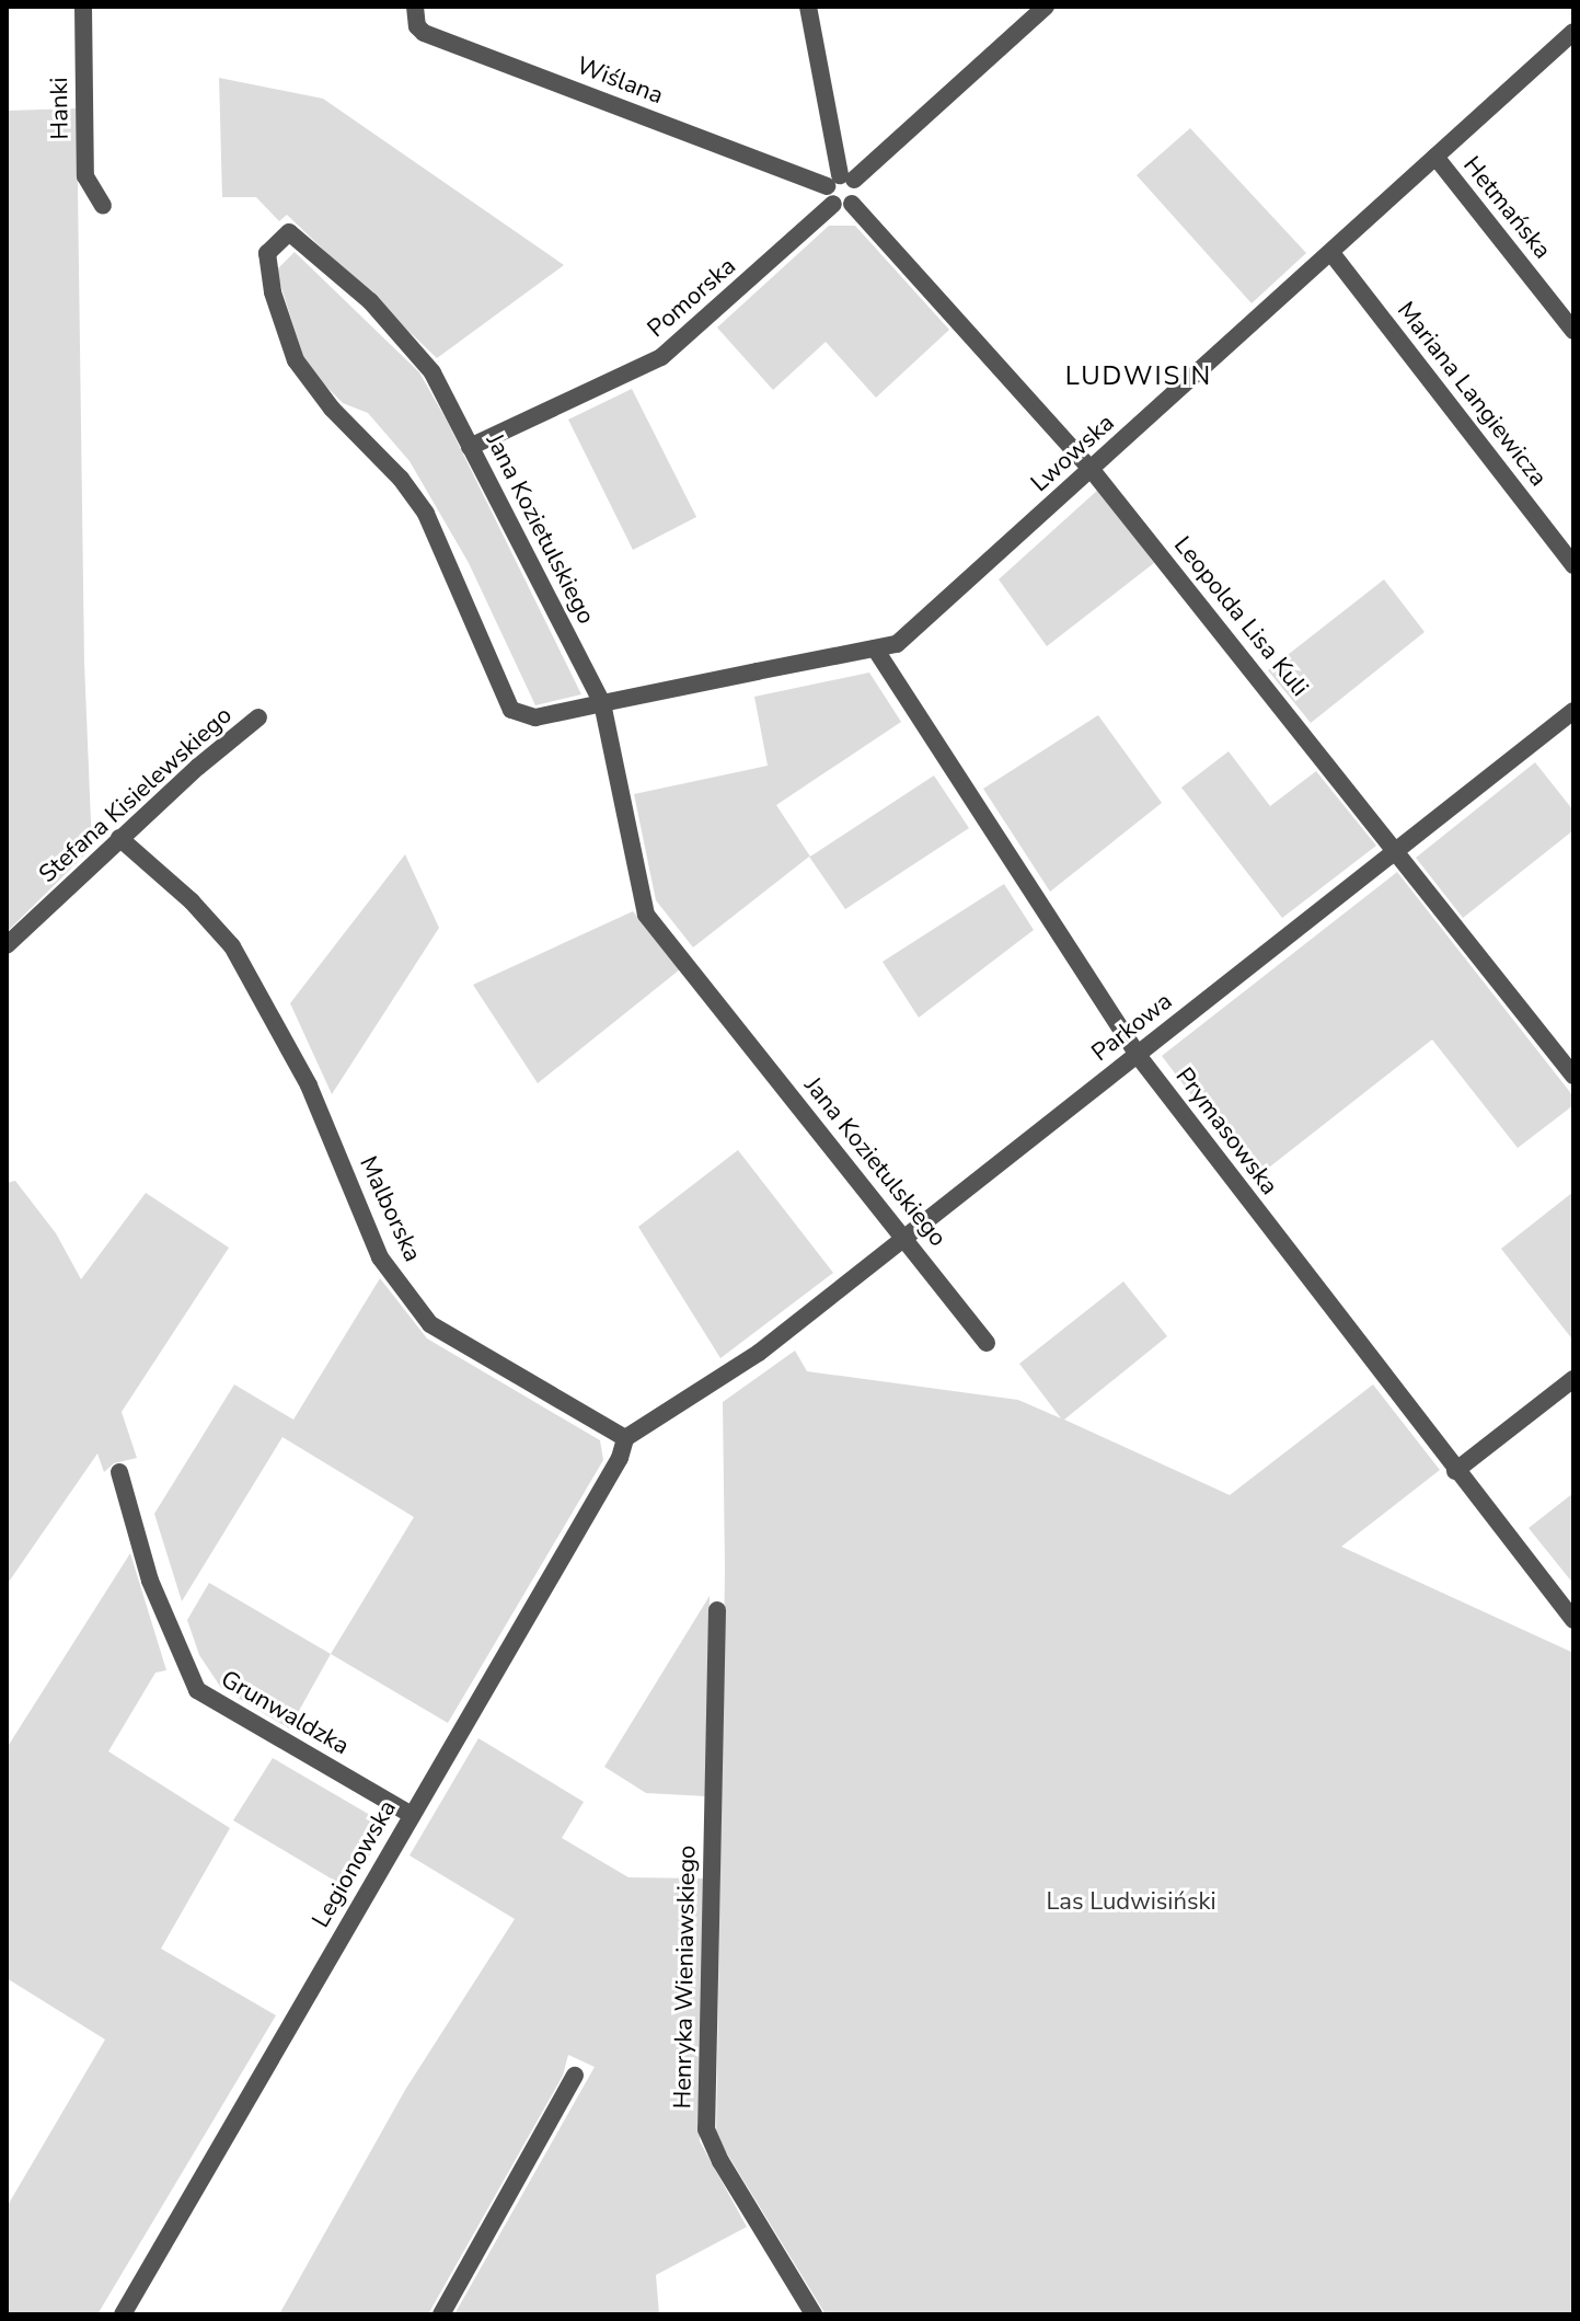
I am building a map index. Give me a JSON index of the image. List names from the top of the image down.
{
  "streets": {
    "street": [
      "Wiślana",
      "Hanki",
      "Hetmańska",
      "Pomorska",
      "Mariana Langiewicza",
      "Lwowska",
      "Jana Kozietulskiego",
      "Leopolda Lisa Kuli",
      "Stefana Kisielewskiego",
      "Parkowa",
      "Prymasowska",
      "Malborska",
      "Grunwaldzka",
      "Legionowska",
      "Henryka Wieniawskiego"
    ]
  },
  "crossings": [
    ["Wiślana", "Pomorska"],
    ["Wiślana", "Leopolda Lisa Kuli"],
    ["Hetmańska", "Lwowska"],
    ["Pomorska", "Jana Kozietulskiego"],
    ["Pomorska", "Leopolda Lisa Kuli"],
    ["Mariana Langiewicza", "Lwowska"],
    ["Lwowska", "Jana Kozietulskiego"],
    ["Lwowska", "Leopolda Lisa Kuli"],
    ["Lwowska", "Prymasowska"],
    ["Jana Kozietulskiego", "Parkowa"],
    ["Leopolda Lisa Kuli", "Parkowa"],
    ["Stefana Kisielewskiego", "Malborska"],
    ["Parkowa", "Prymasowska"],
    ["Parkowa", "Malborska"],
    ["Parkowa", "Legionowska"],
    ["Malborska", "Legionowska"],
    ["Grunwaldzka", "Legionowska"]
  ],
  "districts": ["LUDWISIN"],
  "parks": ["Las Ludwisiński"]
}
